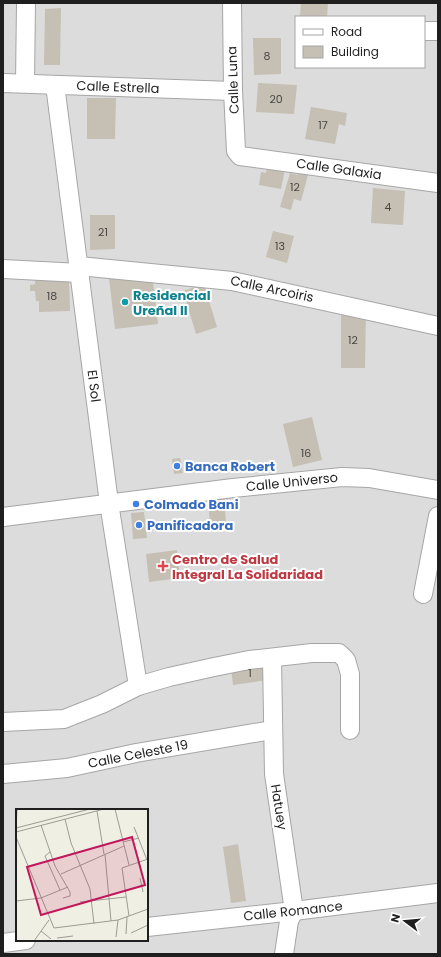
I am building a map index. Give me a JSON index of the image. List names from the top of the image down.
{
  "streets": {
    "street": [
      "Calle Luna",
      "Calle Estrella",
      "Calle Galaxia",
      "Calle Arcoiris",
      "El Sol",
      "Calle Universo",
      "Calle Celeste 19",
      "Hatuey",
      "Calle Romance"
    ]
  },
  "crossings": [
    ["Calle Luna", "Calle Estrella"],
    ["Calle Luna", "Calle Galaxia"],
    ["Calle Estrella", "El Sol"],
    ["Calle Arcoiris", "El Sol"],
    ["El Sol", "Calle Universo"],
    ["Calle Celeste 19", "Hatuey"],
    ["Hatuey", "Calle Romance"]
  ],
  "places": {
    "other": [
      "Residencial Ureñal II",
      "Banca Robert",
      "Colmado Bani",
      "Panificadora"
    ],
    "health": ["Centro de Salud Integral La Solidaridad"]
  },
  "house_numbers": [
    "8",
    "20",
    "17",
    "12",
    "4",
    "21",
    "13",
    "18",
    "12",
    "16",
    "1"
  ],
  "legend": ["Road", "Building"],
  "north": "left"
}
